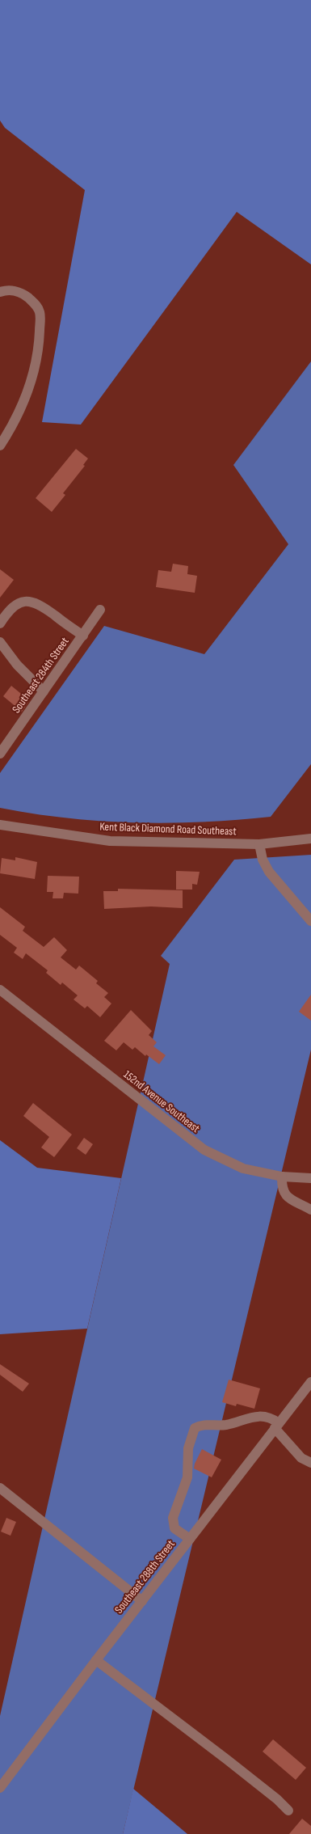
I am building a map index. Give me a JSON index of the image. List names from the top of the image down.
{
  "streets": {
    "street": [
      "Southeast 284th Street",
      "Kent Black Diamond Road Southeast",
      "152nd Avenue Southeast",
      "Southeast 288th Street"
    ]
  }
}
